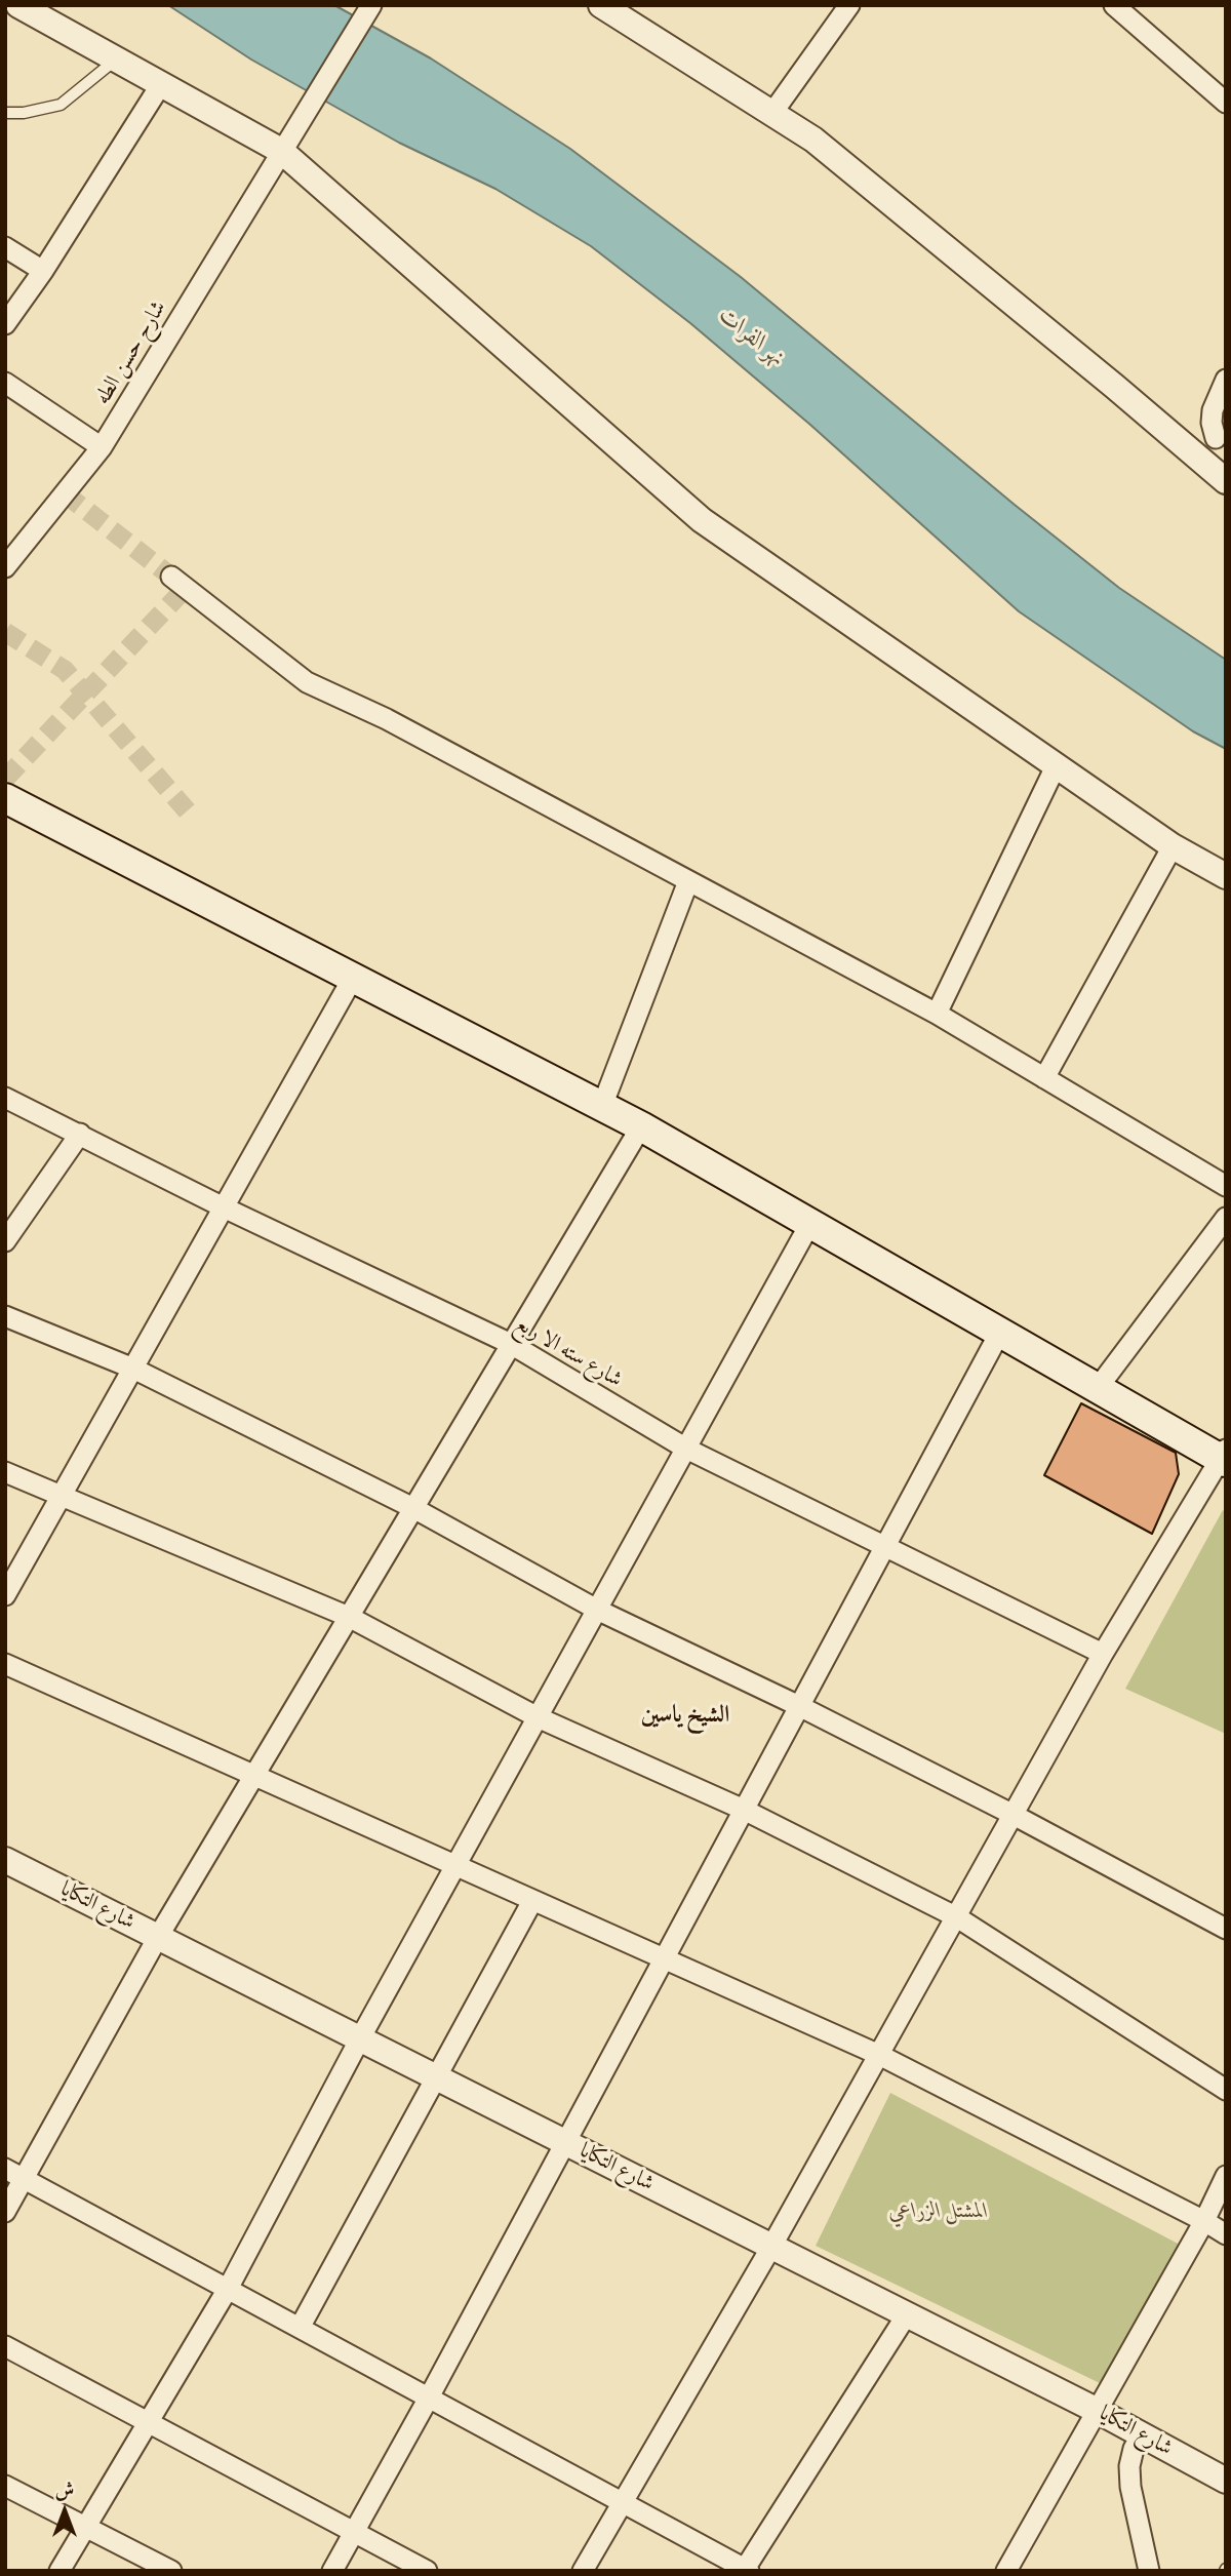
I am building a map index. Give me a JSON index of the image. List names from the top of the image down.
{
  "streets": {
    "street": ["شارح حسن الطه", "شارع سته الا ربع", "شارع التكايا"]
  },
  "districts": ["الشيخ ياسين"],
  "water": ["نهر الفرات"],
  "parks": ["المشتل الزراعي"],
  "north": "top"
}
